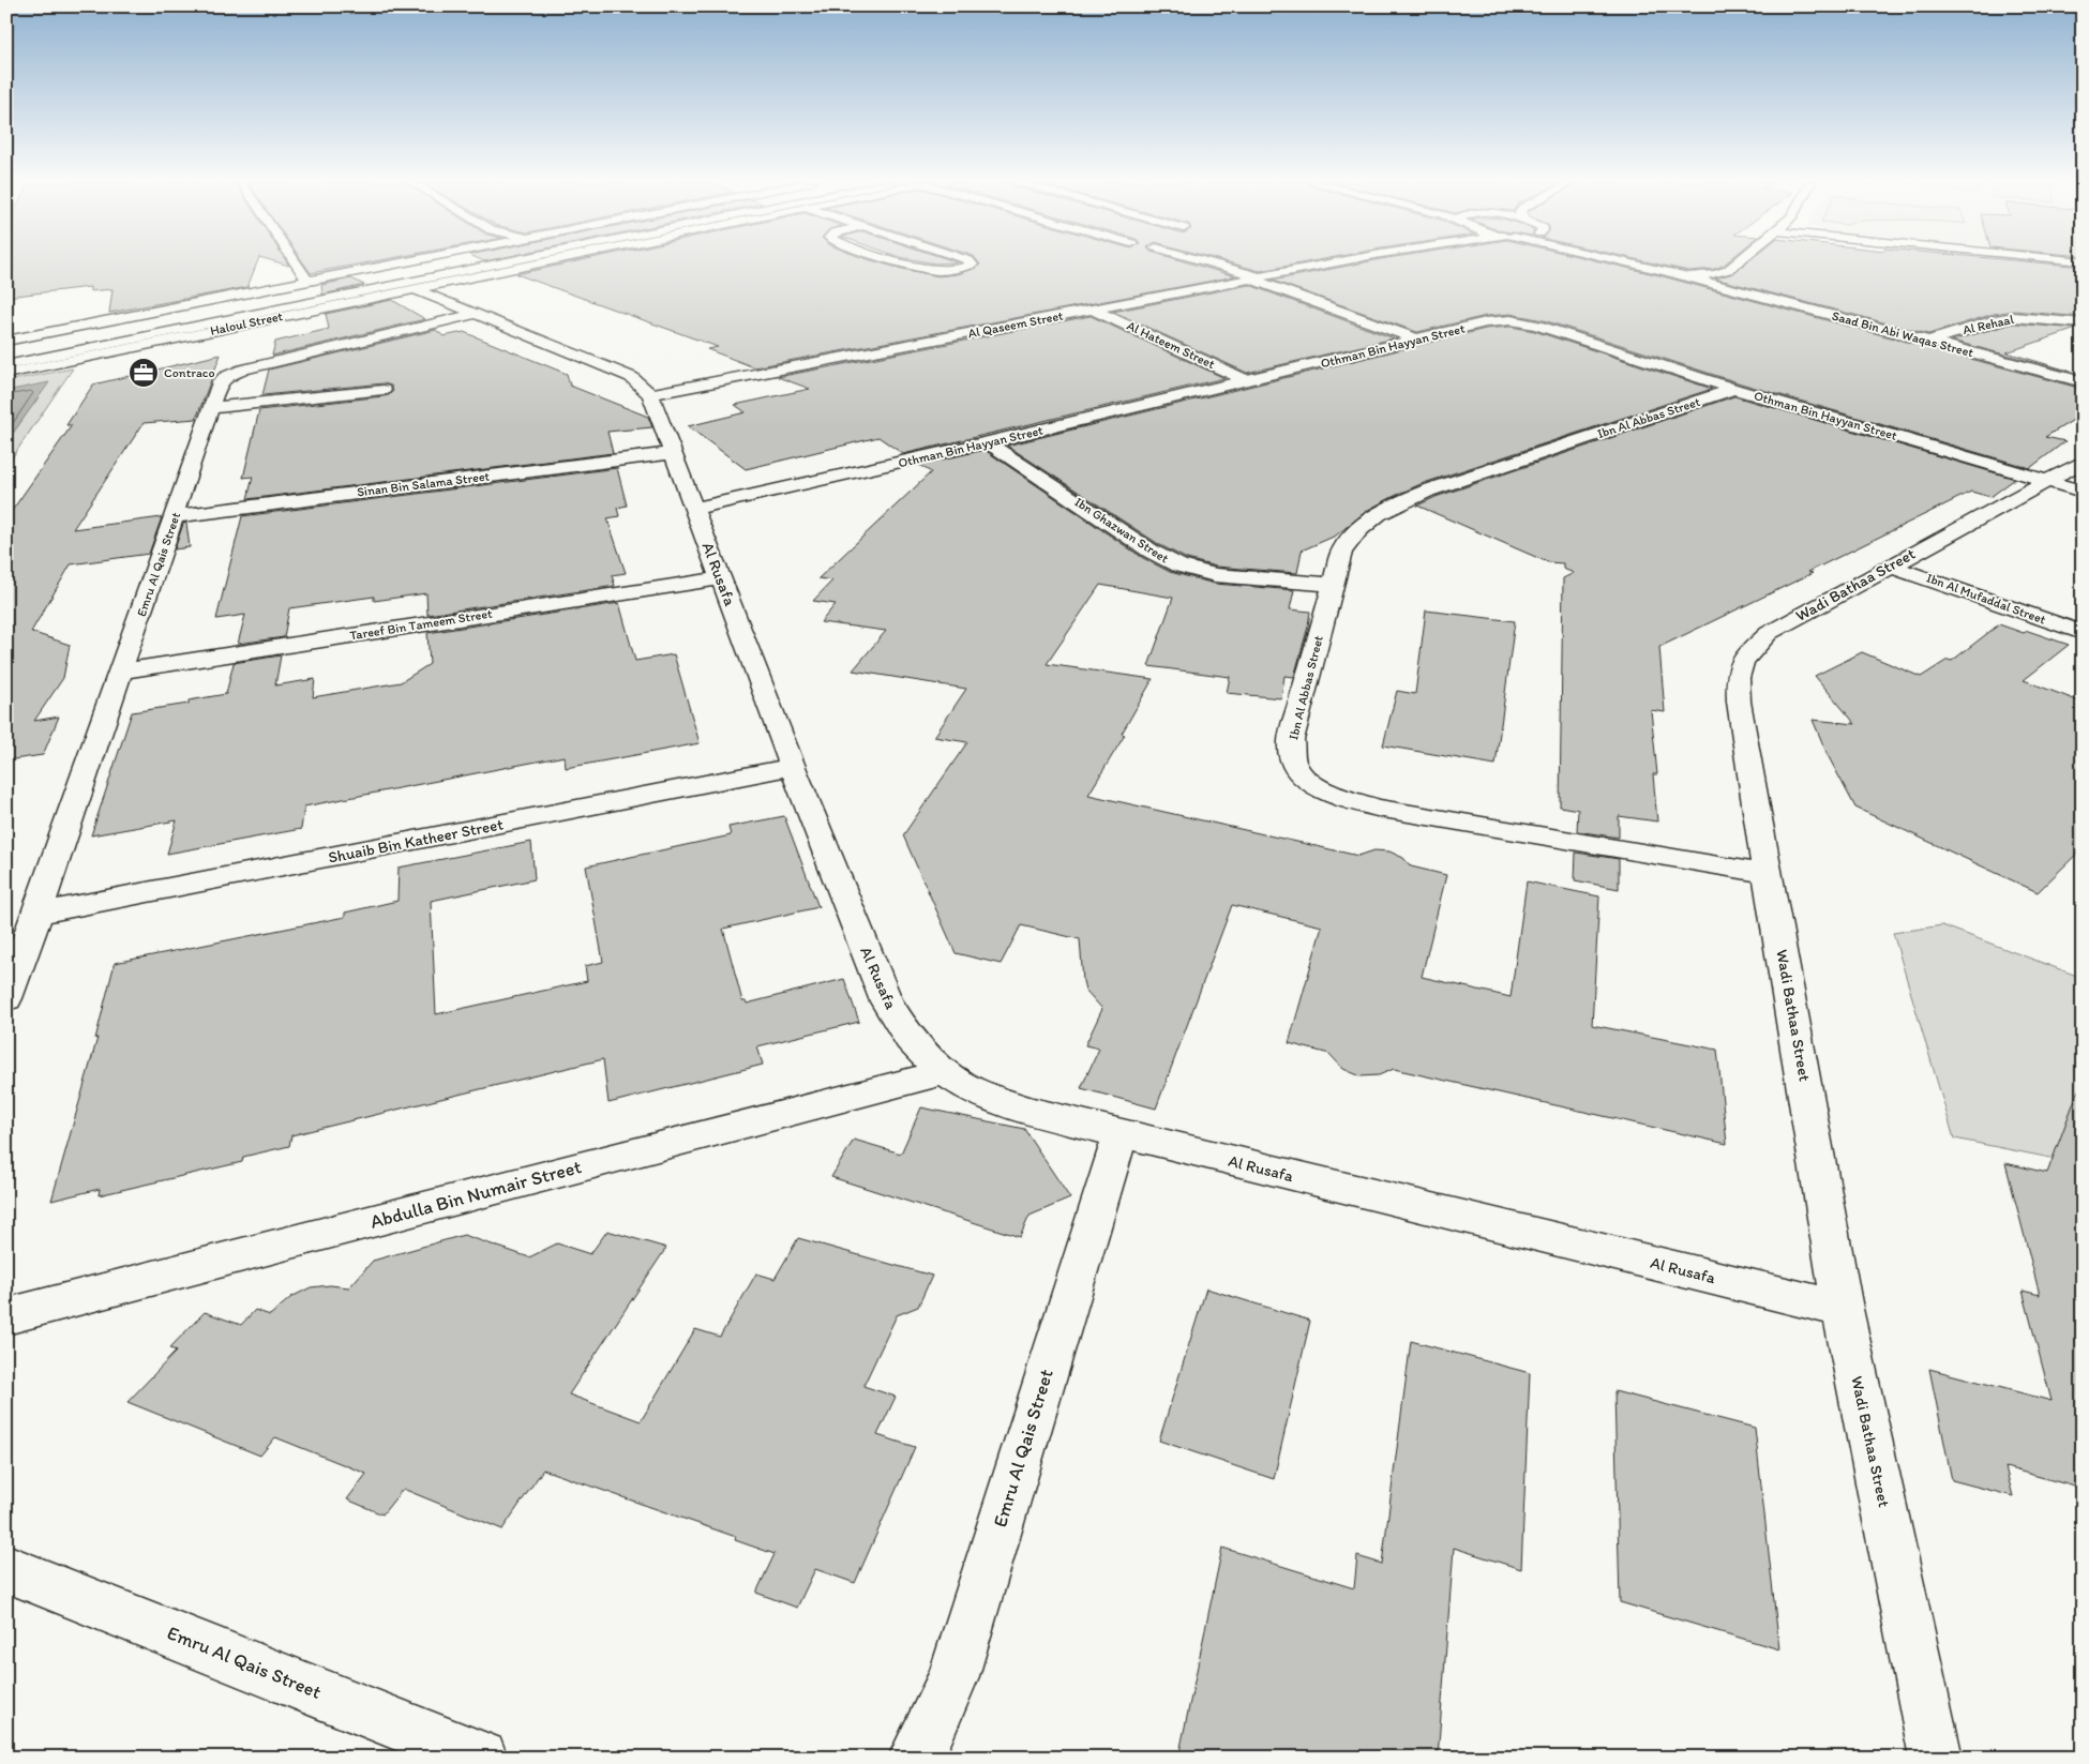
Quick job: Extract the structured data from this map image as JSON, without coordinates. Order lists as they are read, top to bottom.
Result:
{
  "streets": {
    "street": [
      "Haloul Street",
      "Al Qaseem Street",
      "Al Rehaal",
      "Saad Bin Abi Waqas Street",
      "Al Hateem Street",
      "Othman Bin Hayyan Street",
      "Ibn Al Abbas Street",
      "Sinan Bin Salama Street",
      "Ibn Ghazwan Street",
      "Emru Al Qais Street",
      "Al Rusafa",
      "Wadi Bathaa Street",
      "Ibn Al Mufaddal Street",
      "Tareef Bin Tameem Street",
      "Shuaib Bin Katheer Street",
      "Abdulla Bin Numair Street"
    ]
  },
  "crossings": [
    ["Al Qaseem Street", "Al Hateem Street"],
    ["Al Qaseem Street", "Al Rusafa"],
    ["Al Rehaal", "Saad Bin Abi Waqas Street"],
    ["Al Hateem Street", "Othman Bin Hayyan Street"],
    ["Othman Bin Hayyan Street", "Ibn Al Abbas Street"],
    ["Othman Bin Hayyan Street", "Ibn Ghazwan Street"],
    ["Othman Bin Hayyan Street", "Al Rusafa"],
    ["Othman Bin Hayyan Street", "Wadi Bathaa Street"],
    ["Ibn Al Abbas Street", "Ibn Ghazwan Street"],
    ["Ibn Al Abbas Street", "Wadi Bathaa Street"],
    ["Sinan Bin Salama Street", "Emru Al Qais Street"],
    ["Sinan Bin Salama Street", "Al Rusafa"],
    ["Emru Al Qais Street", "Al Rusafa"],
    ["Emru Al Qais Street", "Tareef Bin Tameem Street"],
    ["Emru Al Qais Street", "Shuaib Bin Katheer Street"],
    ["Al Rusafa", "Wadi Bathaa Street"],
    ["Al Rusafa", "Tareef Bin Tameem Street"],
    ["Al Rusafa", "Shuaib Bin Katheer Street"],
    ["Al Rusafa", "Abdulla Bin Numair Street"],
    ["Wadi Bathaa Street", "Ibn Al Mufaddal Street"]
  ],
  "places": {
    "office": ["Contraco"]
  }
}
